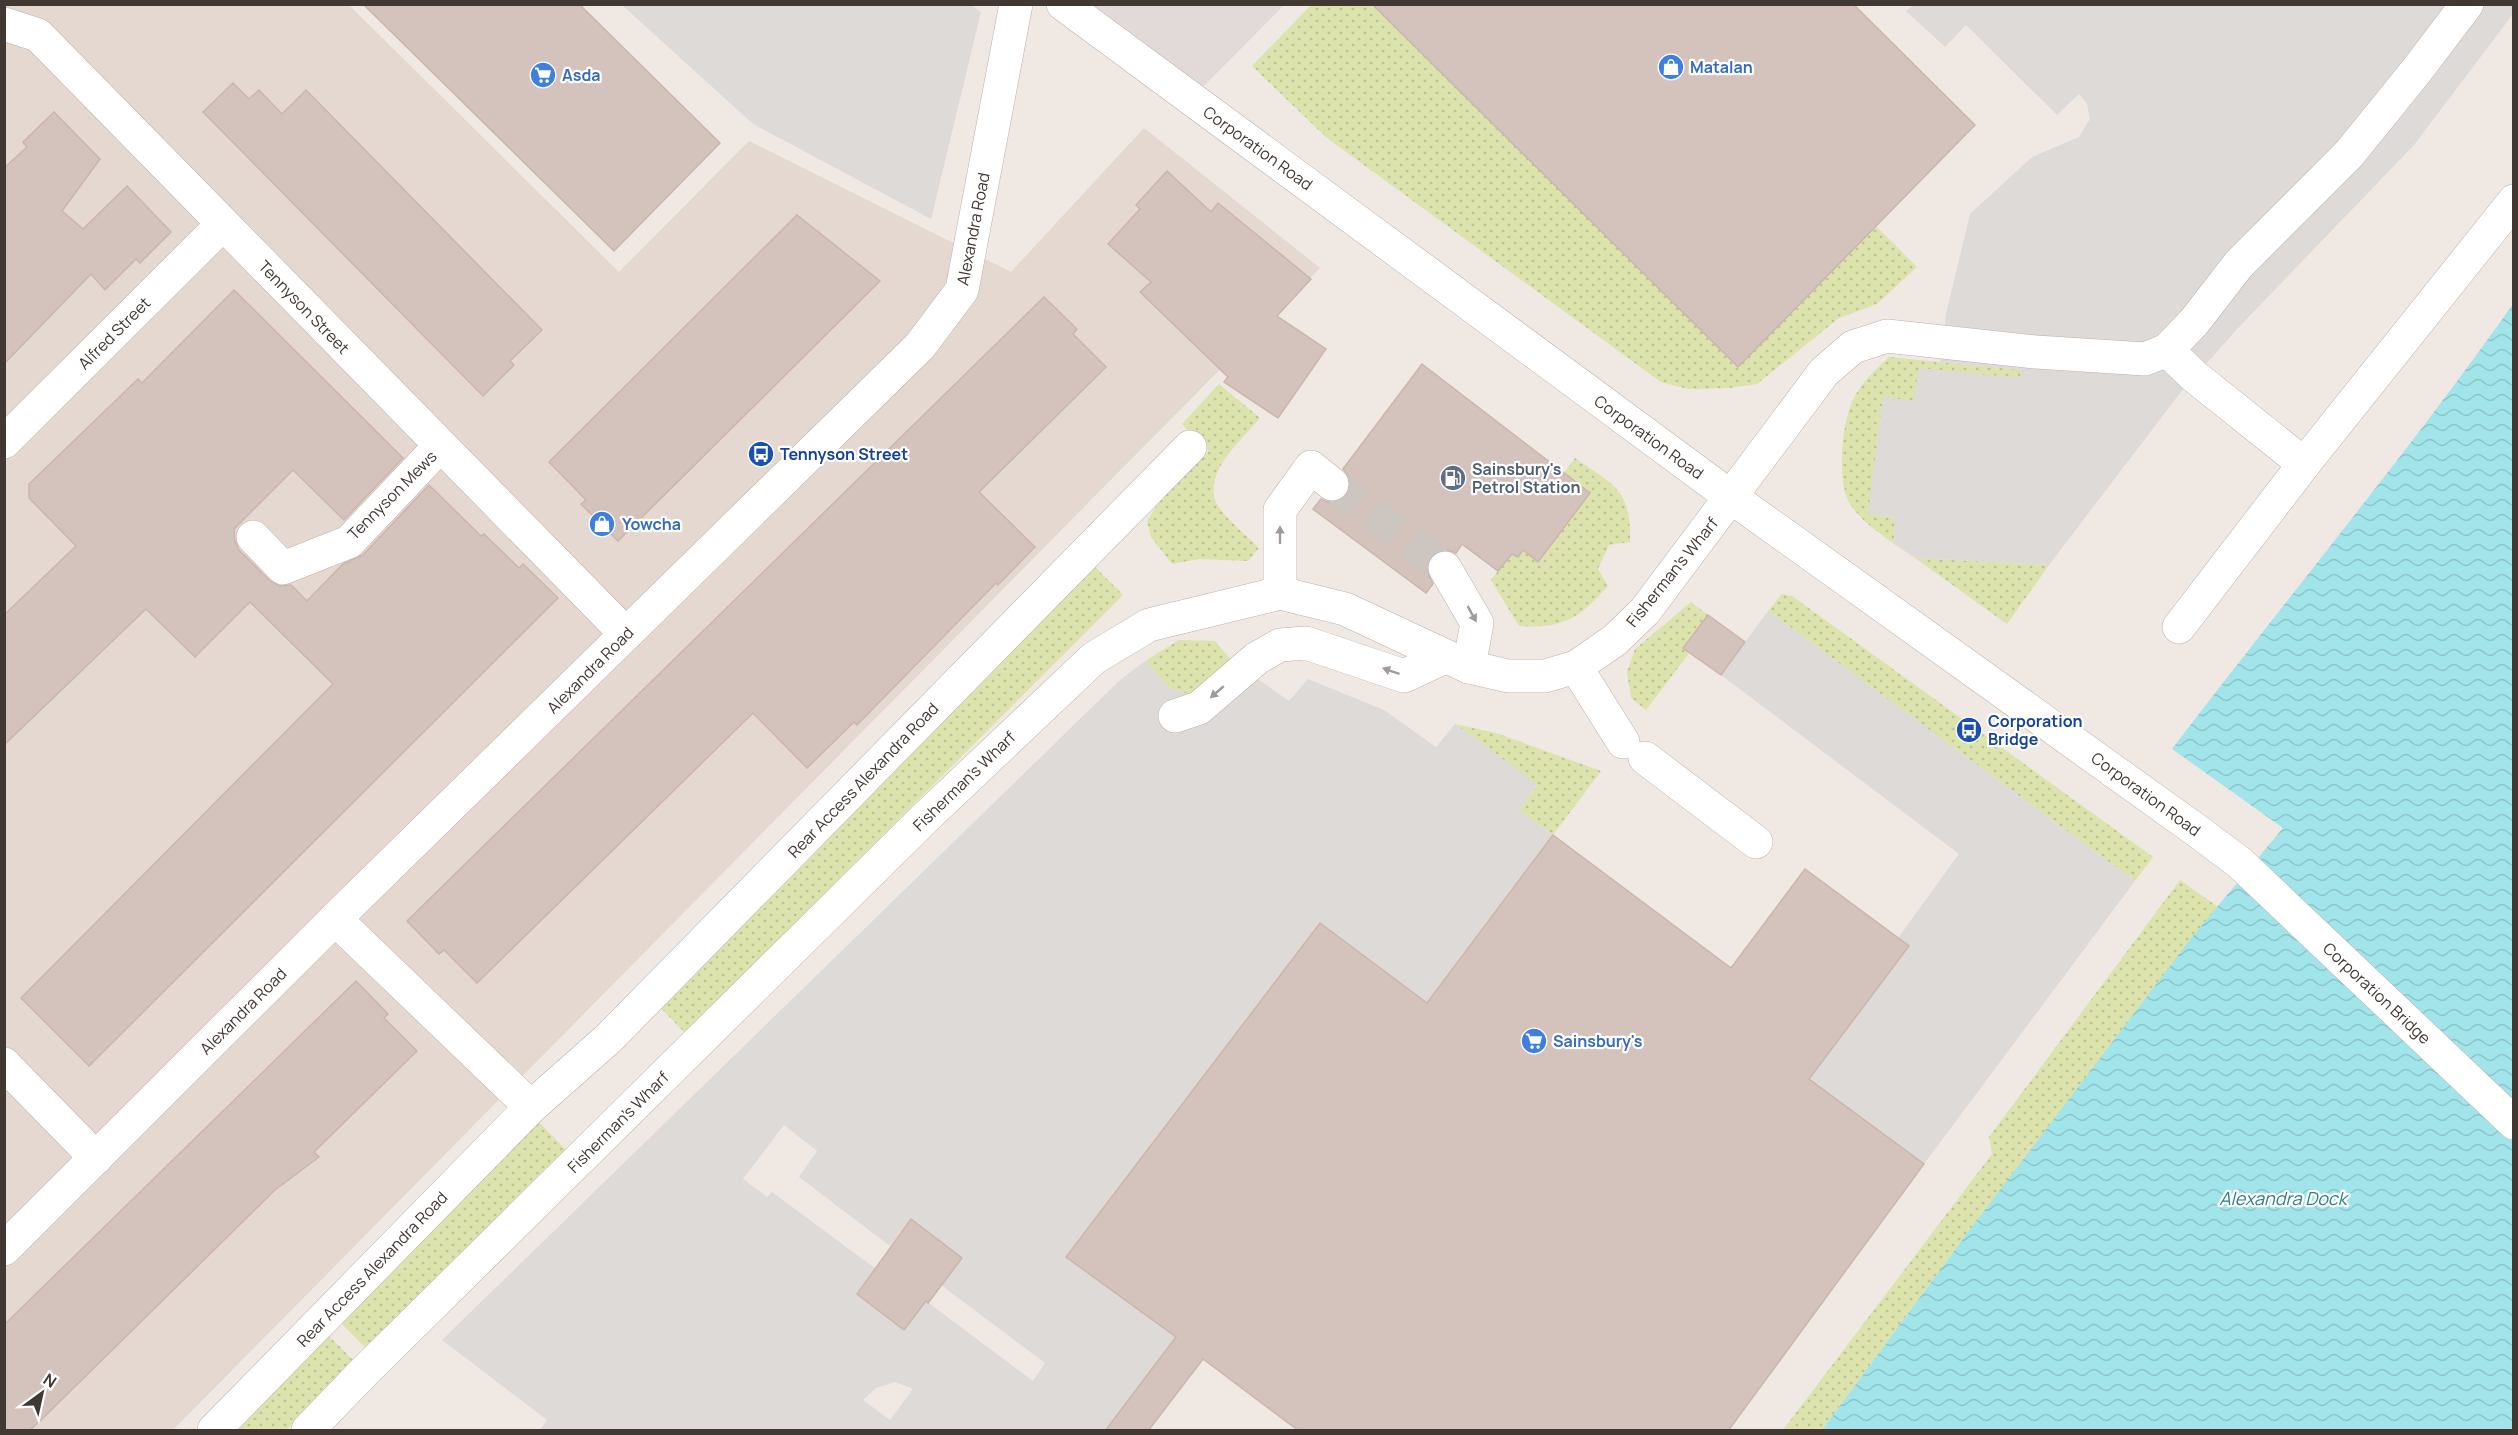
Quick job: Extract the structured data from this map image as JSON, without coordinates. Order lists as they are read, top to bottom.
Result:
{
  "streets": {
    "street": [
      "Corporation Road",
      "Alexandra Road",
      "Tennyson Street",
      "Alfred Street",
      "Tennyson Mews",
      "Fisherman's Wharf",
      "Rear Access Alexandra Road",
      "Corporation Bridge"
    ]
  },
  "crossings": [
    ["Corporation Road", "Fisherman's Wharf"],
    ["Corporation Road", "Corporation Bridge"],
    ["Alexandra Road", "Tennyson Street"],
    ["Tennyson Street", "Alfred Street"],
    ["Tennyson Street", "Tennyson Mews"]
  ],
  "water": ["Alexandra Dock"],
  "places": {
    "shop": ["Matalan", "Yowcha"],
    "supermarket": ["Asda", "Sainsbury's"],
    "bus stop": ["Tennyson Street", "Corporation Bridge"],
    "fuel station": ["Sainsbury's Petrol Station"]
  },
  "north": "top right"
}
